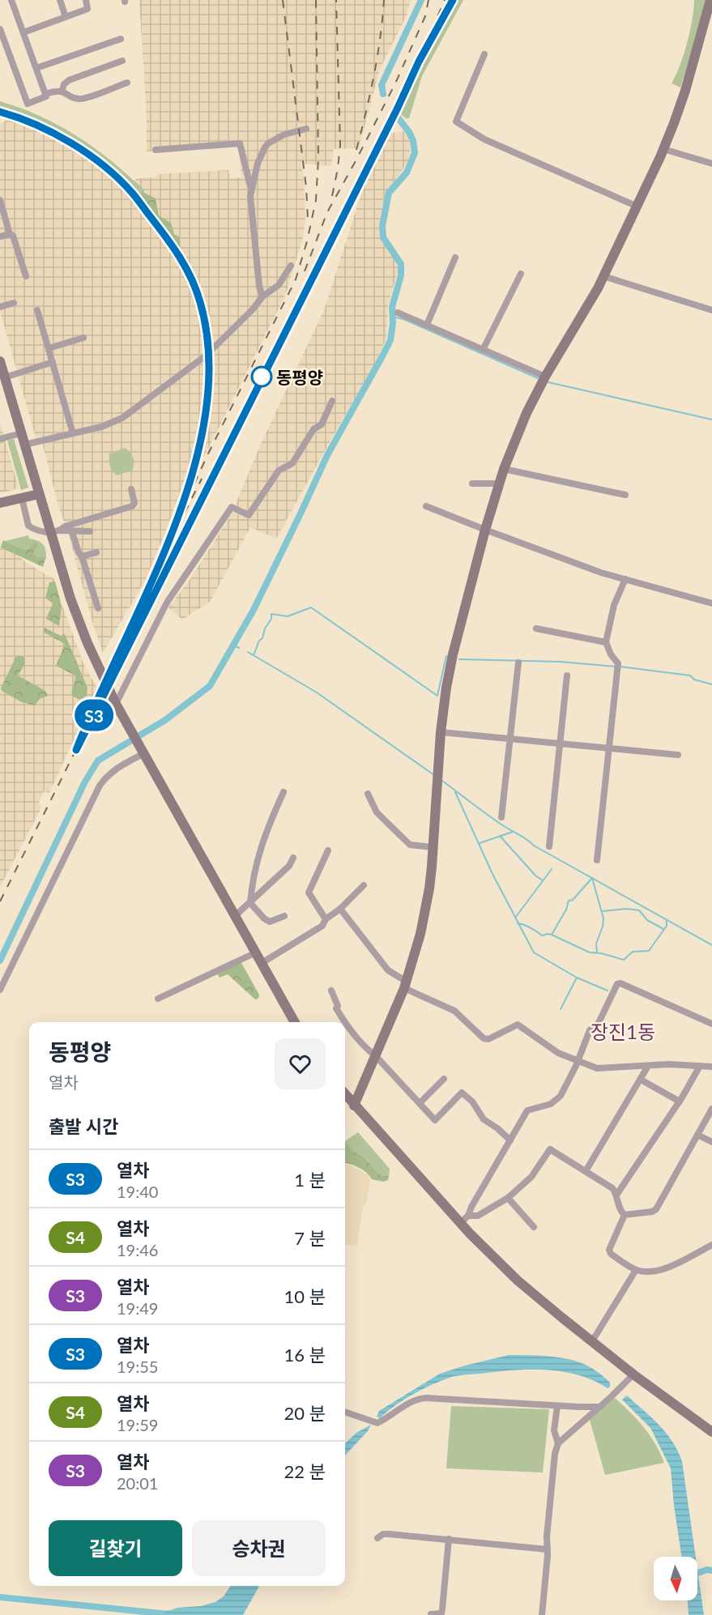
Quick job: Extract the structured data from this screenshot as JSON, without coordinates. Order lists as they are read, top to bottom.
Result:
{
  "districts": ["장진1동"],
  "places": ["동평양"],
  "north": "bottom",
  "page": {
    "on_map": "S3",
    "heading": [
      ["동평양", "열차"],
      "출발 시간"
    ],
    "list": [
      {
        "mark": "S3",
        "name": "열차",
        "note": "19:40",
        "value": "1 분"
      },
      {
        "mark": "S4",
        "name": "열차",
        "note": "19:46",
        "value": "7 분"
      },
      {
        "mark": "S3",
        "name": "열차",
        "note": "19:49",
        "value": "10 분"
      },
      {
        "mark": "S3",
        "name": "열차",
        "note": "19:55",
        "value": "16 분"
      },
      {
        "mark": "S4",
        "name": "열차",
        "note": "19:59",
        "value": "20 분"
      },
      {
        "mark": "S3",
        "name": "열차",
        "note": "20:01",
        "value": "22 분"
      }
    ],
    "buttons": ["길찾기", "승차권"]
  }
}
